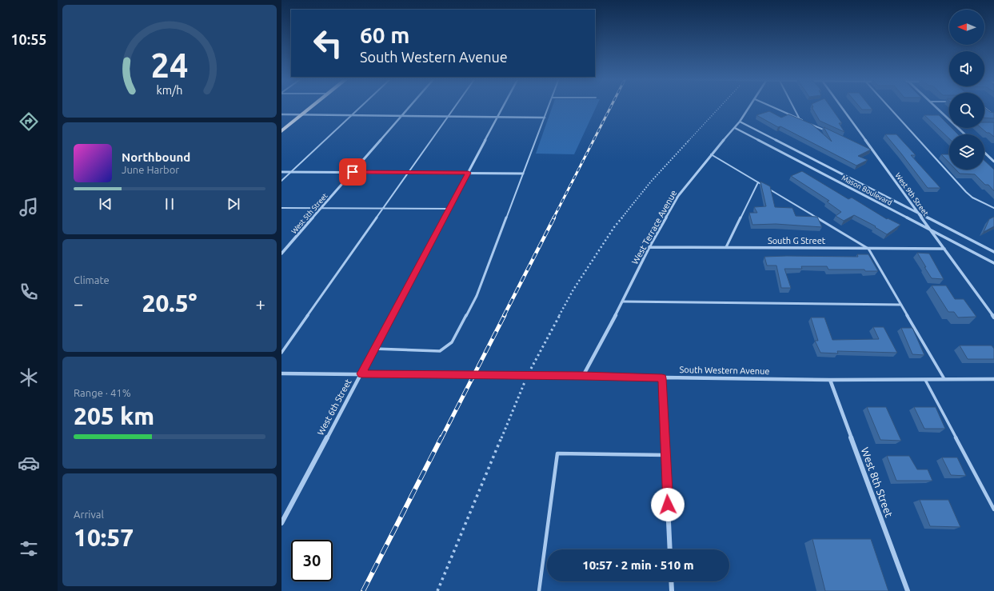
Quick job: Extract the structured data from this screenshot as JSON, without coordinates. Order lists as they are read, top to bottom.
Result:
{
  "streets": {
    "street": [
      "Mason Boulevard",
      "West 9th Street",
      "West 5th Street",
      "West Terrace Avenue",
      "South G Street",
      "South Western Avenue",
      "West 6th Street",
      "West 8th Street"
    ]
  },
  "crossings": [
    ["Mason Boulevard", "West 9th Street"],
    ["Mason Boulevard", "West Terrace Avenue"],
    ["West 9th Street", "South G Street"],
    ["West Terrace Avenue", "South G Street"],
    ["West Terrace Avenue", "South Western Avenue"],
    ["South Western Avenue", "West 6th Street"],
    ["South Western Avenue", "West 8th Street"]
  ],
  "north": "left",
  "page": {
    "tabs": "10:55",
    "turn": ["60 m", "South Western Avenue"],
    "song": ["Northbound", "June Harbor"],
    "tile": [
      "Climate",
      ["Range · 41%", "205 km"],
      ["Arrival", "10:57"]
    ],
    "heat": ["−", "20.5°", "+"],
    "limit": "30",
    "trip": "10:57 · 2 min · 510 m",
    "gauge": ["24", "km/h"]
  }
}
